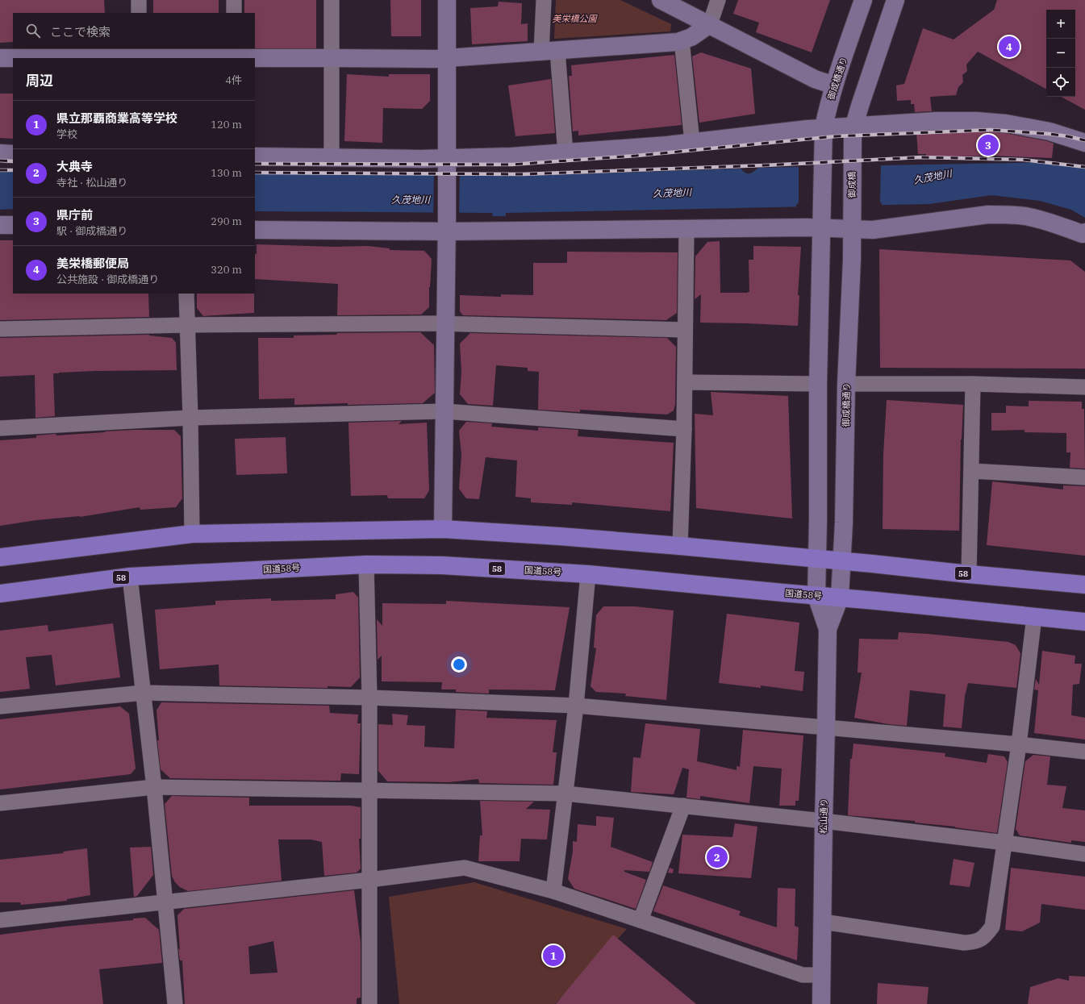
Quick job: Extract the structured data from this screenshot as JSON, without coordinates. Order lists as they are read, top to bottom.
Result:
{
  "streets": {
    "highway": ["国道58号", "58"],
    "street": ["御成橋通り", "御成橋", "松山通り"]
  },
  "crossings": [
    ["御成橋通り", "御成橋"],
    ["御成橋通り", "国道58号"],
    ["御成橋通り", "58"],
    ["御成橋通り", "松山通り"]
  ],
  "water": ["久茂地川"],
  "parks": ["美栄橋公園"],
  "page": {
    "map_buttons": ["+", "−"],
    "search": "ここで検索",
    "pins": [
      "4",
      "3",
      "2",
      "1"
    ],
    "heading": ["周辺", "4件"],
    "list": [
      {
        "mark": "1",
        "name": "県立那覇商業高等学校",
        "note": "学校",
        "value": "120 m"
      },
      {
        "mark": "2",
        "name": "大典寺",
        "note": "寺社 · 松山通り",
        "value": "130 m"
      },
      {
        "mark": "3",
        "name": "県庁前",
        "note": "駅 · 御成橋通り",
        "value": "290 m"
      },
      {
        "mark": "4",
        "name": "美栄橋郵便局",
        "note": "公共施設 · 御成橋通り",
        "value": "320 m"
      }
    ]
  }
}
